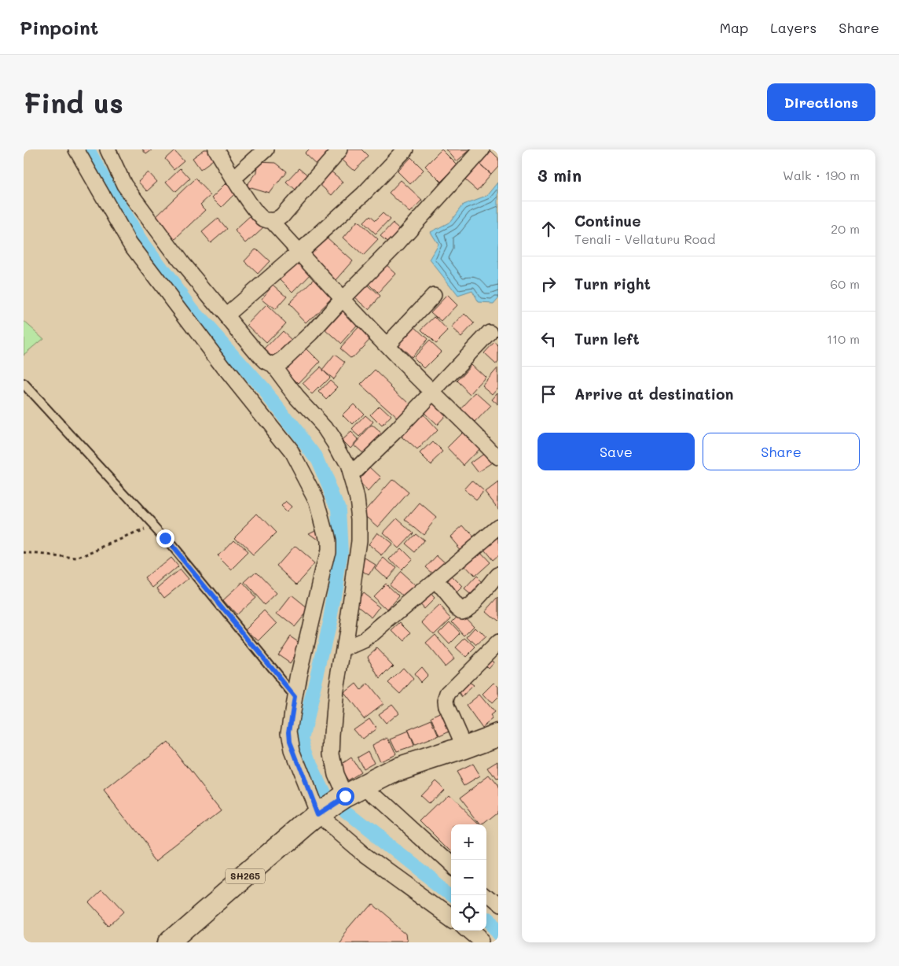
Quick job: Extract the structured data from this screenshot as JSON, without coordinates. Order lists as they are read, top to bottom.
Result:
{
  "streets": {
    "main road": ["SH265"]
  },
  "page": {
    "header": "Pinpoint",
    "nav": ["Map", "Layers", "Share"],
    "buttons": [
      "Directions",
      ["Save", "Share"]
    ],
    "title": "Find us",
    "heading": ["3 min", "Walk · 190 m"],
    "list": [
      ["Continue", "Tenali - Vellaturu Road", "20 m"],
      ["Turn right", "60 m"],
      ["Turn left", "110 m"],
      "Arrive at destination"
    ],
    "map_buttons": ["+", "−"]
  }
}
